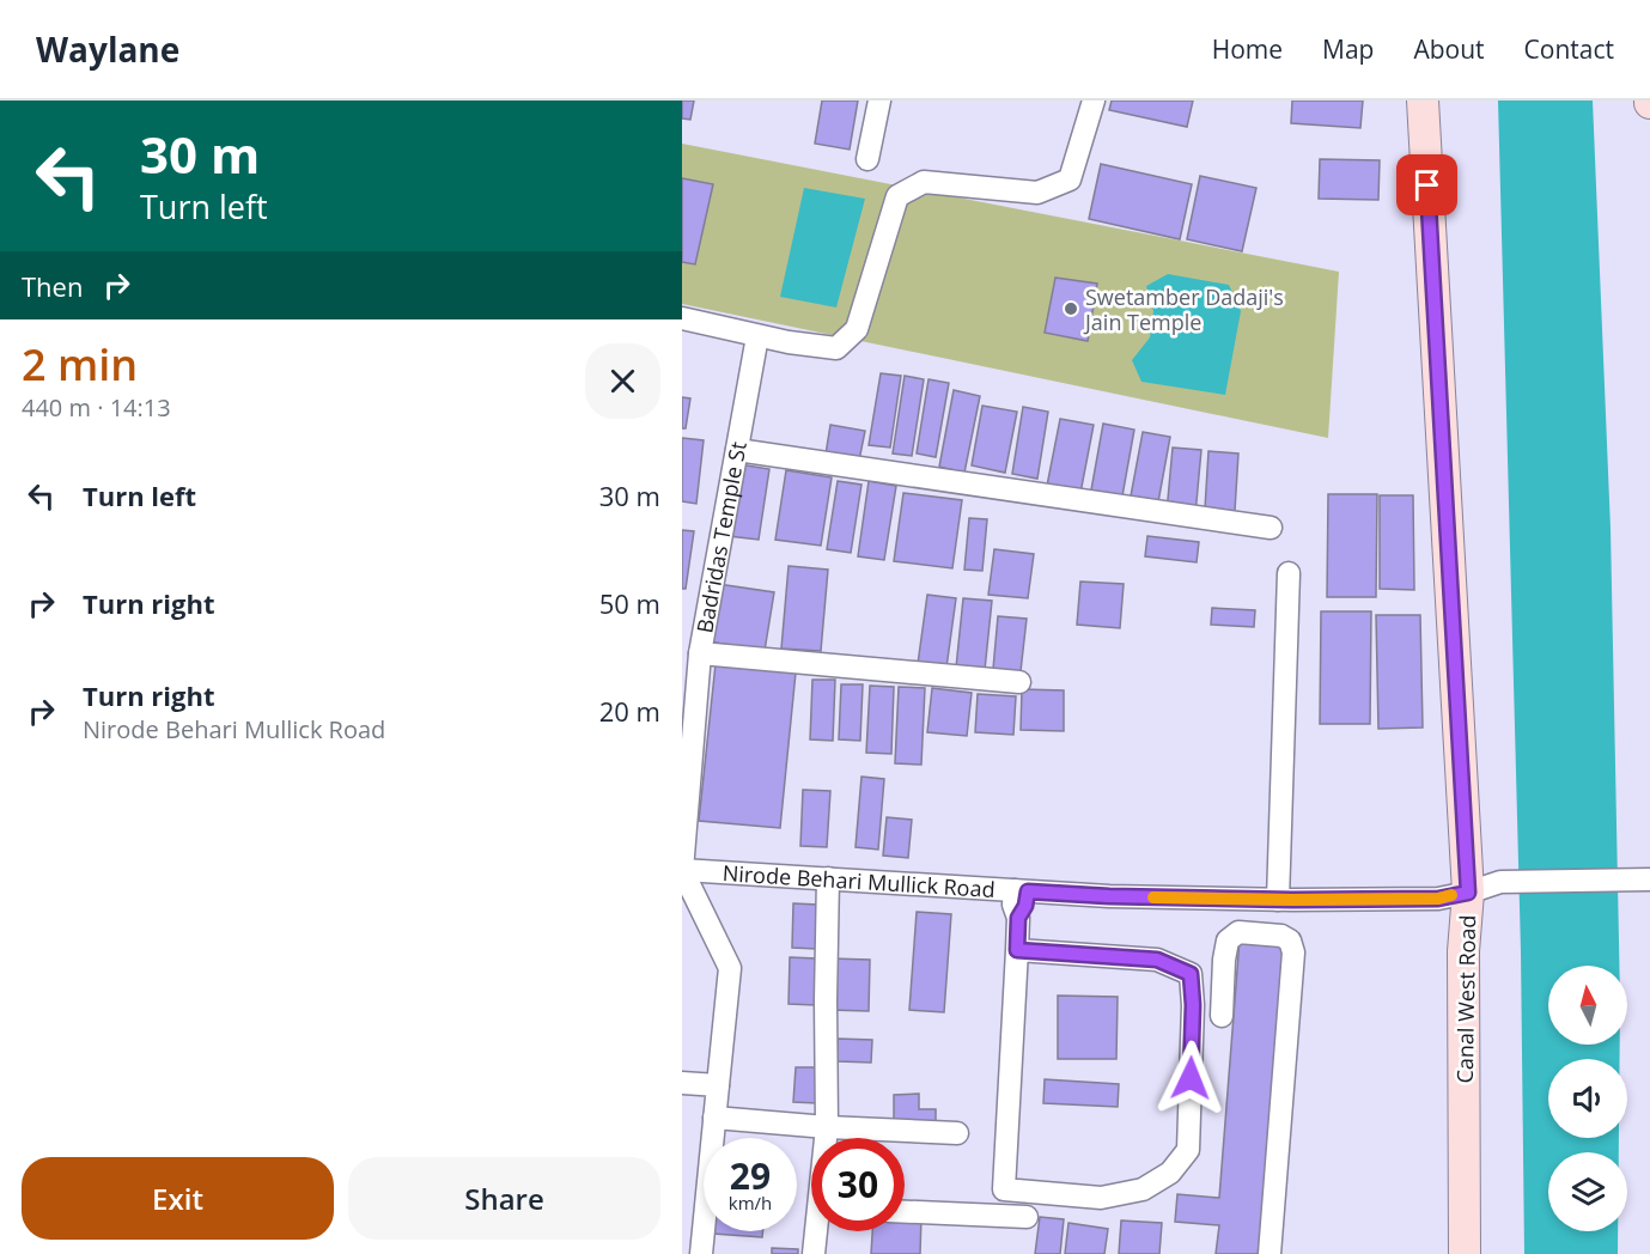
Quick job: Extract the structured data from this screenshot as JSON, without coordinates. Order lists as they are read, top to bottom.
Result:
{
  "streets": {
    "main road": ["Canal West Road"],
    "street": ["Badridas Temple St", "Nirode Behari Mullick Road"]
  },
  "crossings": [
    ["Badridas Temple St", "Nirode Behari Mullick Road"],
    ["Nirode Behari Mullick Road", "Canal West Road"]
  ],
  "places": ["Swetamber Dadaji's Jain Temple"],
  "north": "top",
  "page": {
    "header": "Waylane",
    "nav": [
      "Home",
      "Map",
      "About",
      "Contact"
    ],
    "turn": ["30 m", "Turn left"],
    "then": "Then",
    "heading": ["2 min", "440 m · 14:13"],
    "list": [
      {
        "name": "Turn left",
        "value": "30 m"
      },
      {
        "name": "Turn right",
        "value": "50 m"
      },
      {
        "name": "Turn right",
        "note": "Nirode Behari Mullick Road",
        "value": "20 m"
      }
    ],
    "speed": "29 km/h",
    "limit": "30",
    "buttons": ["Exit", "Share"]
  }
}
